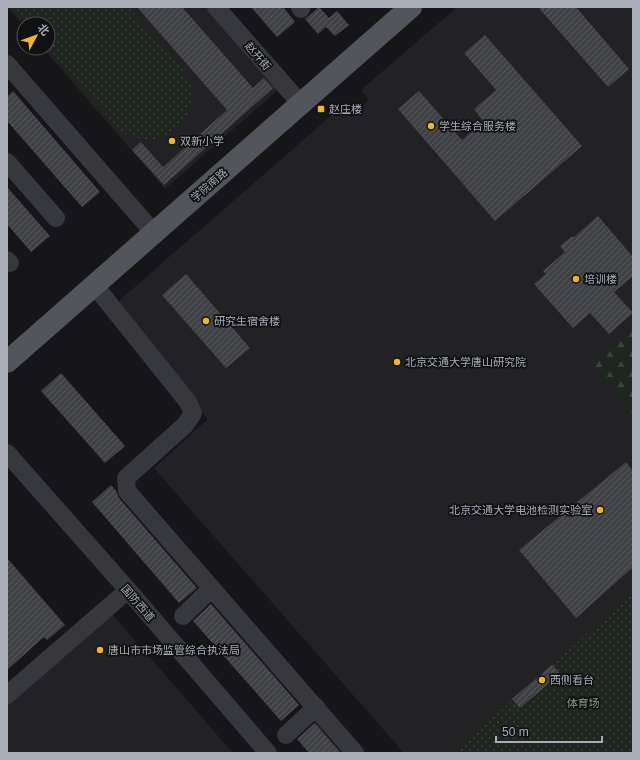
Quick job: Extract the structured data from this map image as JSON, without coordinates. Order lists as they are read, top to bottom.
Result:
{
  "streets": {
    "main road": ["学院南路"],
    "street": ["赵开街", "国防西道"]
  },
  "crossings": [
    ["赵开街", "学院南路"]
  ],
  "parks": ["体育场"],
  "places": {
    "transit": ["赵庄楼"],
    "other": [
      "学生综合服务楼",
      "双新小学",
      "培训楼",
      "研究生宿舍楼",
      "北京交通大学唐山研究院",
      "北京交通大学电池检测实验室",
      "唐山市市场监管综合执法局",
      "西侧看台"
    ]
  },
  "scale_bar": "50 m",
  "north": "top right"
}
